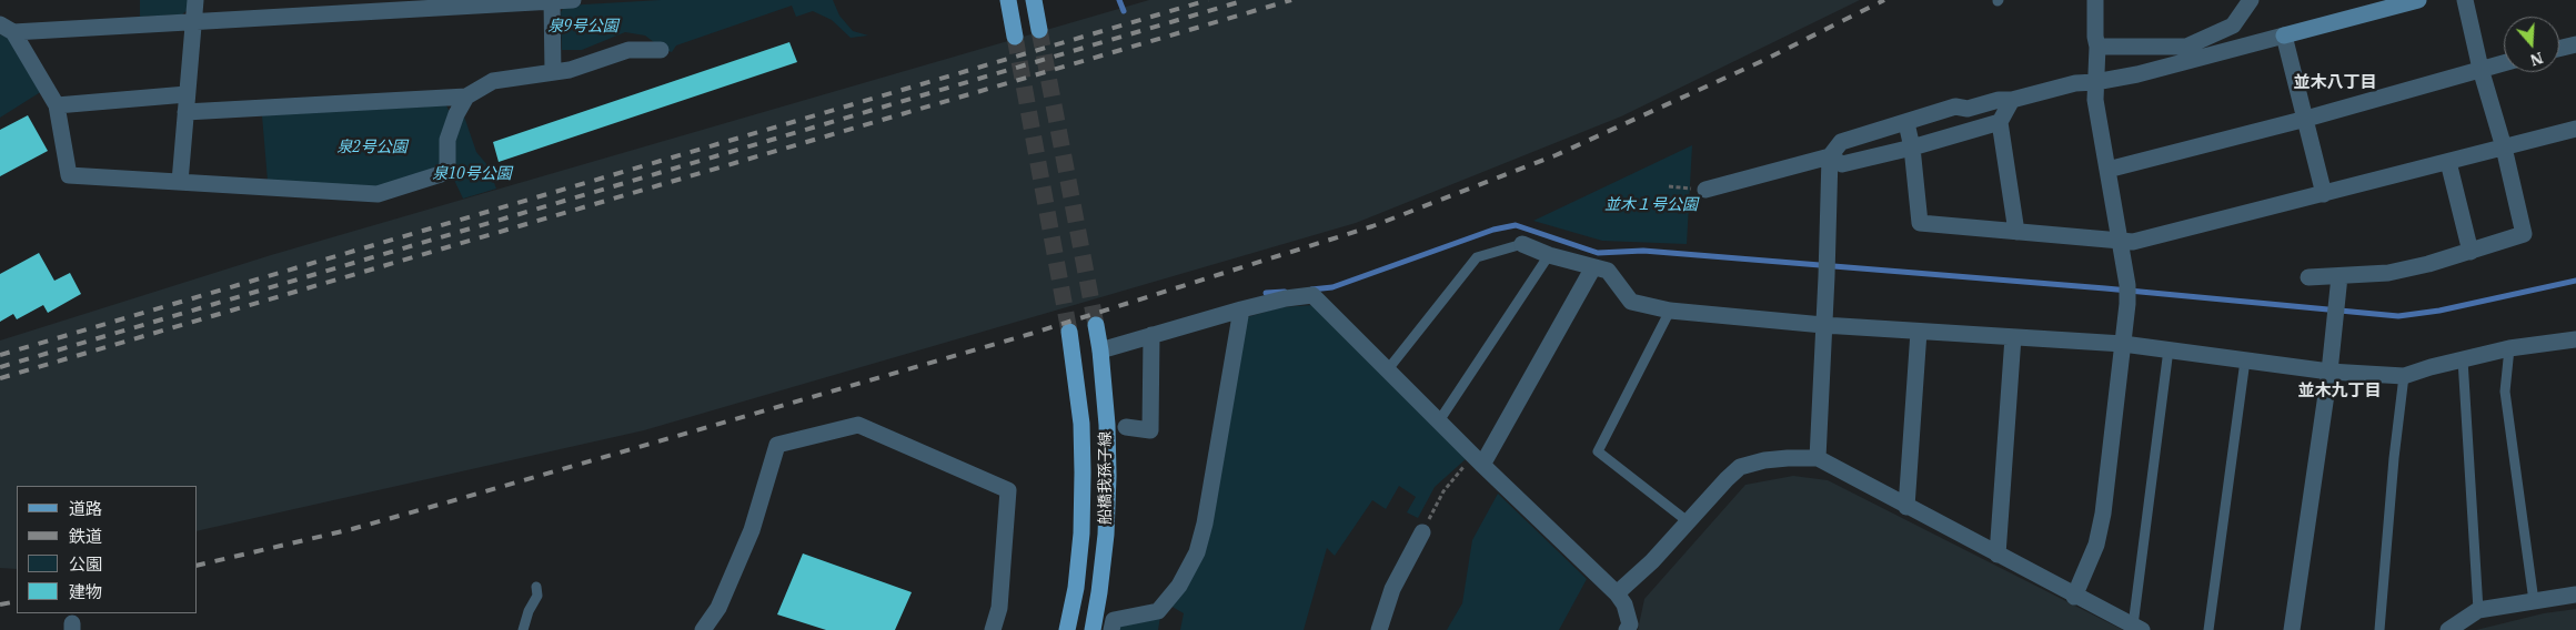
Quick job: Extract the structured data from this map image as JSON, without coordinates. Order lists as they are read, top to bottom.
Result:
{
  "streets": {
    "main road": ["船橋我孫子線"]
  },
  "districts": ["並木八丁目", "並木九丁目"],
  "parks": [
    "泉9号公園",
    "泉2号公園",
    "泉10号公園",
    "並木１号公園"
  ],
  "legend": [
    "道路",
    "鉄道",
    "公園",
    "建物"
  ],
  "north": "bottom"
}
